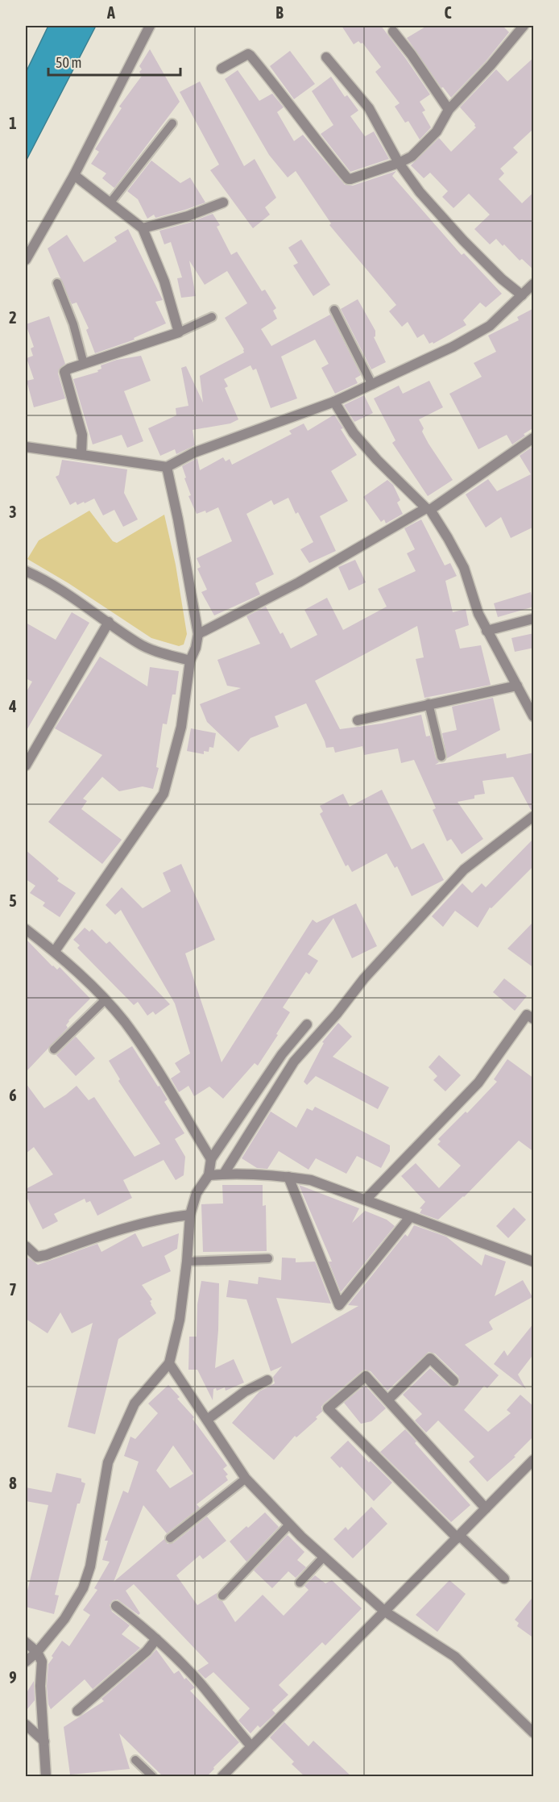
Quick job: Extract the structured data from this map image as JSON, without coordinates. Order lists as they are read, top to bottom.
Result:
{
  "scale_bar": "50 m",
  "grid": {
    "columns": ["A", "B", "C"],
    "rows": [
      "1",
      "2",
      "3",
      "4",
      "5",
      "6",
      "7",
      "8",
      "9"
    ]
  }
}
